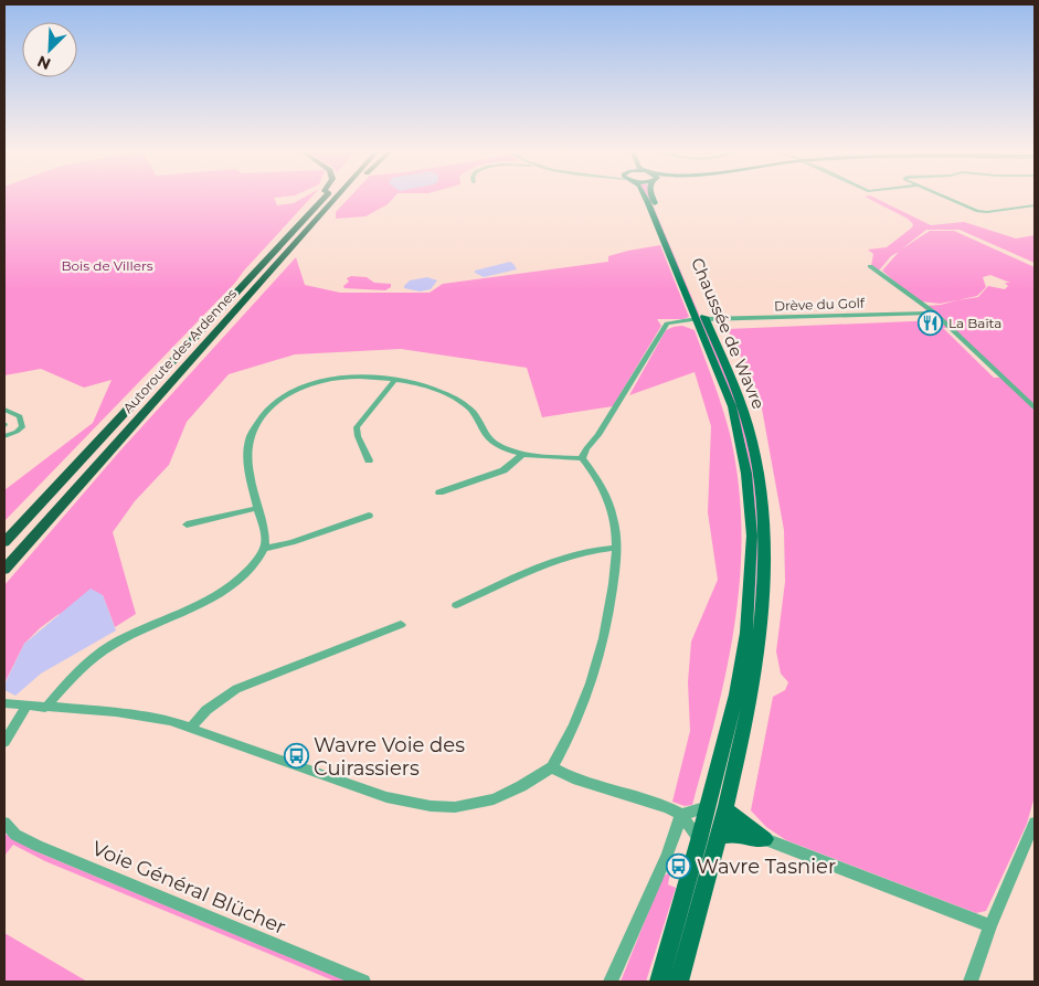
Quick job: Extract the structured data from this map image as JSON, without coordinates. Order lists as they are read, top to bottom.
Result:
{
  "streets": {
    "highway": ["Autoroute des Ardennes"],
    "main road": ["Chaussée de Wavre"],
    "street": ["Drève du Golf", "Voie Général Blücher"]
  },
  "crossings": [
    ["Drève du Golf", "Chaussée de Wavre"]
  ],
  "parks": ["Bois de Villers"],
  "places": {
    "restaurant": ["La Baïta"],
    "bus stop": ["Wavre Voie des Cuirassiers", "Wavre Tasnier"]
  },
  "north": "bottom left"
}
